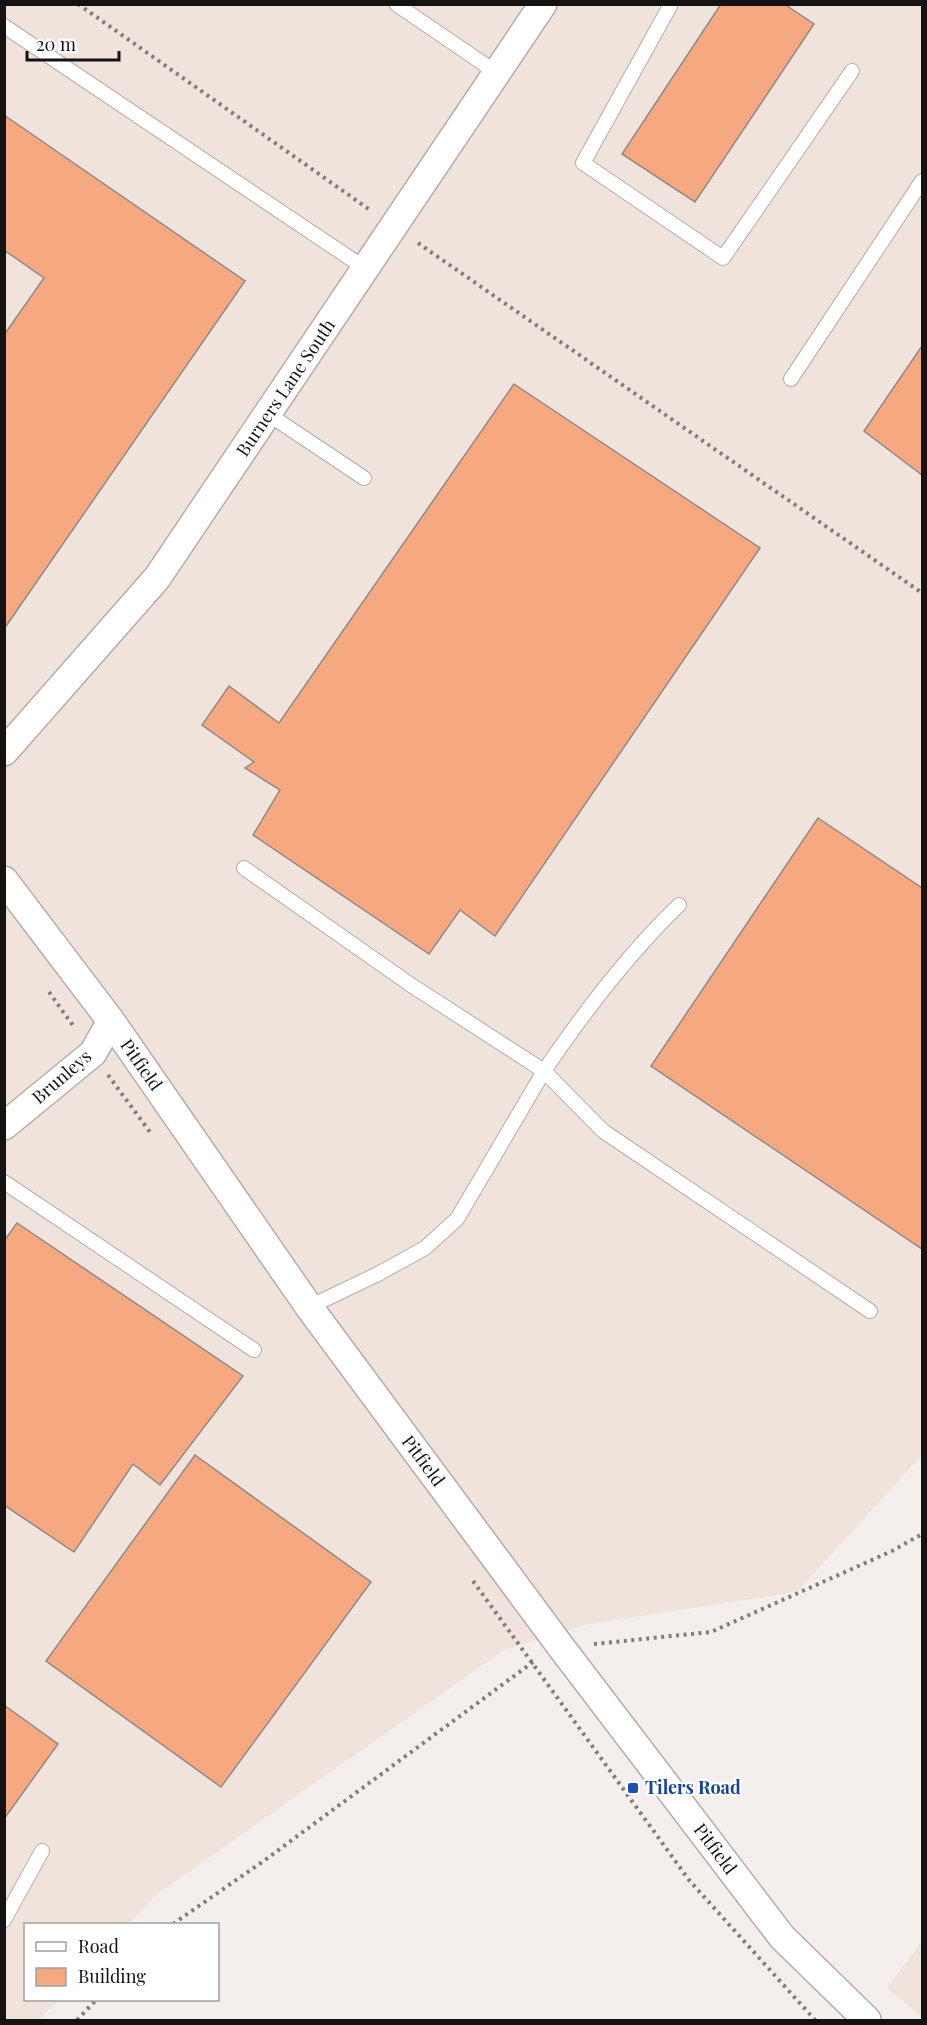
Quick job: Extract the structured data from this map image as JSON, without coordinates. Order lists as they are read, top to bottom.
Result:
{
  "streets": {
    "street": ["Burners Lane South", "Pitfield", "Brunleys"]
  },
  "crossings": [
    ["Pitfield", "Brunleys"]
  ],
  "places": {
    "transit": ["Tilers Road"]
  },
  "legend": ["Road", "Building"],
  "scale_bar": "20 m"
}
